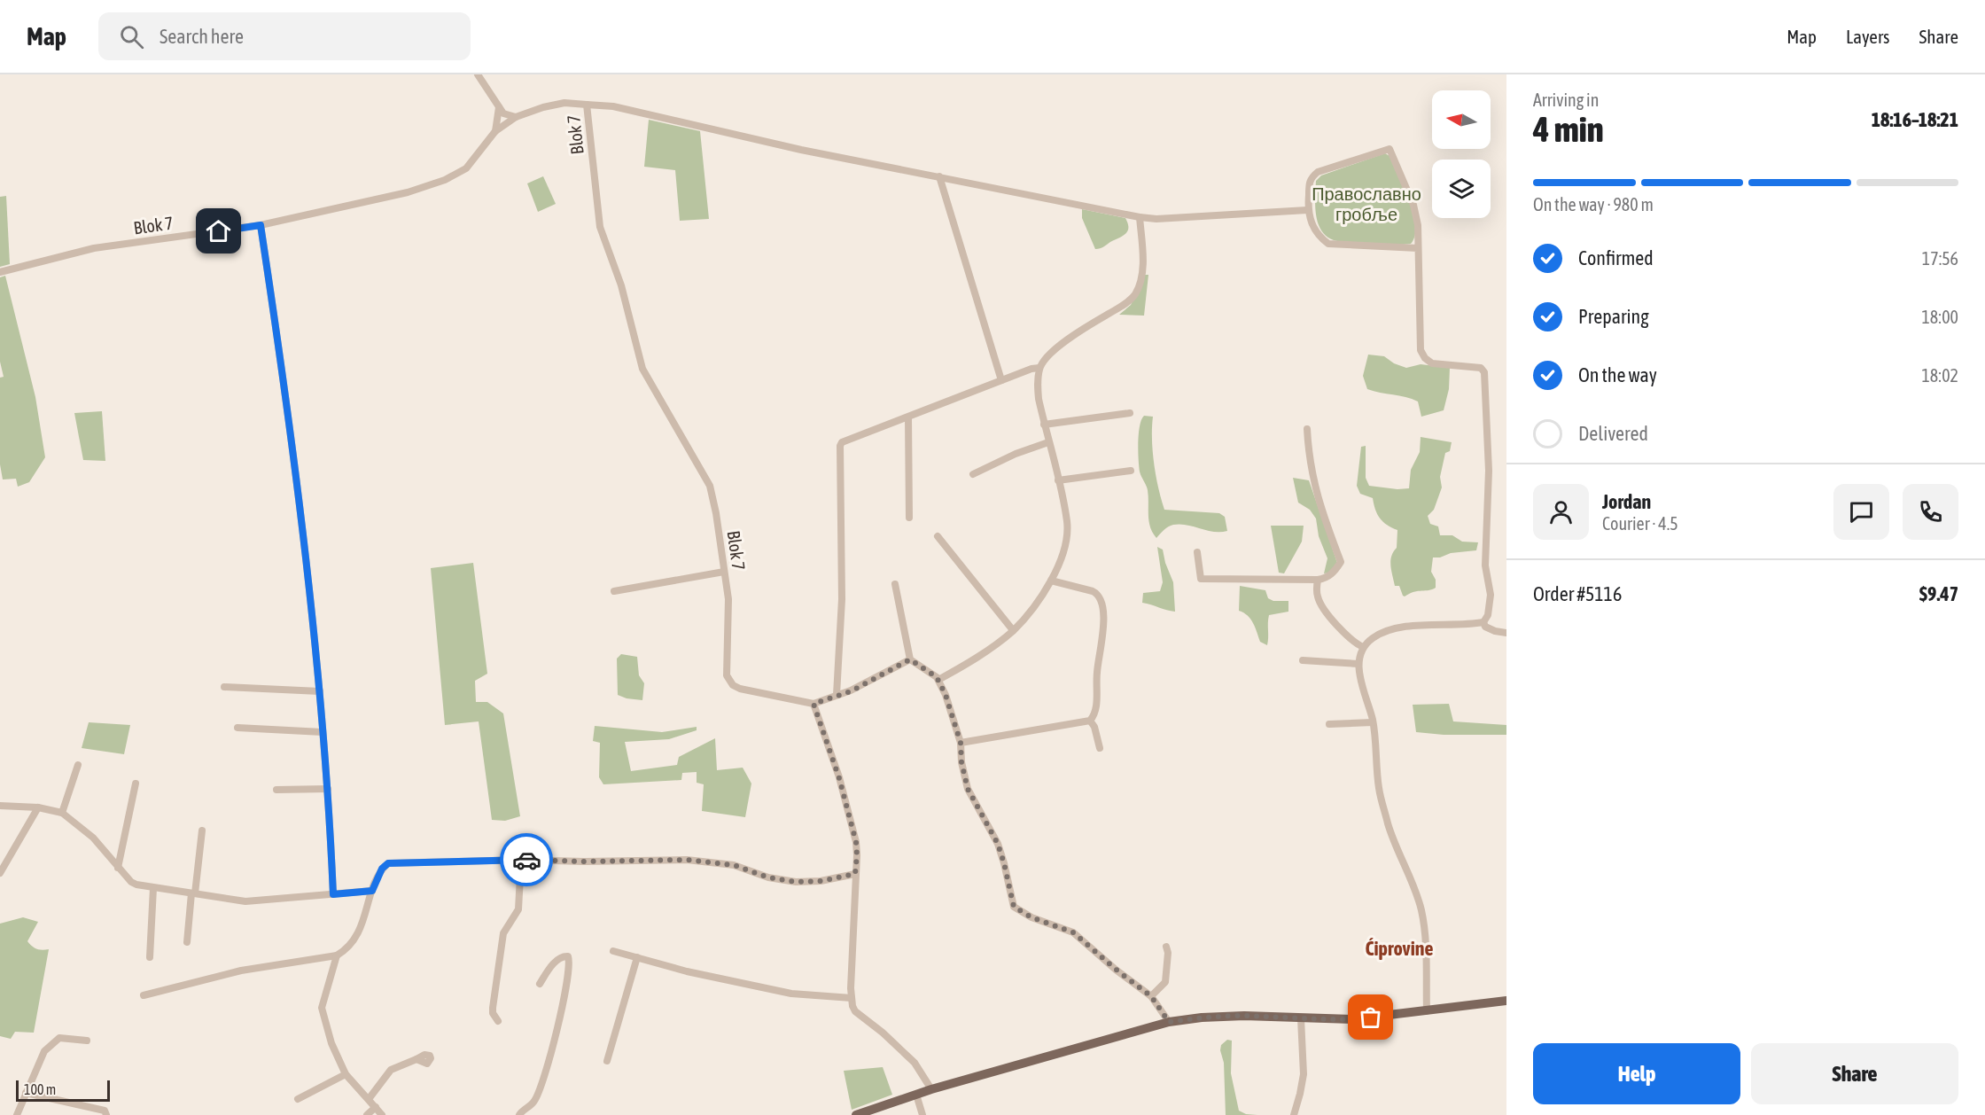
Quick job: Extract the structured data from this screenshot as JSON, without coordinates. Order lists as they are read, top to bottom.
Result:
{
  "streets": {
    "street": ["Blok 7"]
  },
  "districts": ["Ćiprovine"],
  "parks": ["Православно гробље"],
  "scale_bar": "100 m",
  "north": "left",
  "page": {
    "header": "Map",
    "search": "Search here",
    "nav": ["Map", "Layers", "Share"],
    "heading": ["4 min", "Arriving in", "18:16–18:21"],
    "panel": [
      "Jordan",
      "Courier · 4.5",
      "Order #5116",
      "$9.47"
    ],
    "bar": "On the way · 980 m",
    "list": [
      ["Confirmed", "17:56"],
      ["Preparing", "18:00"],
      ["On the way", "18:02"],
      "Delivered"
    ],
    "buttons": ["Help", "Share"],
    "scale": "100 m"
  }
}
